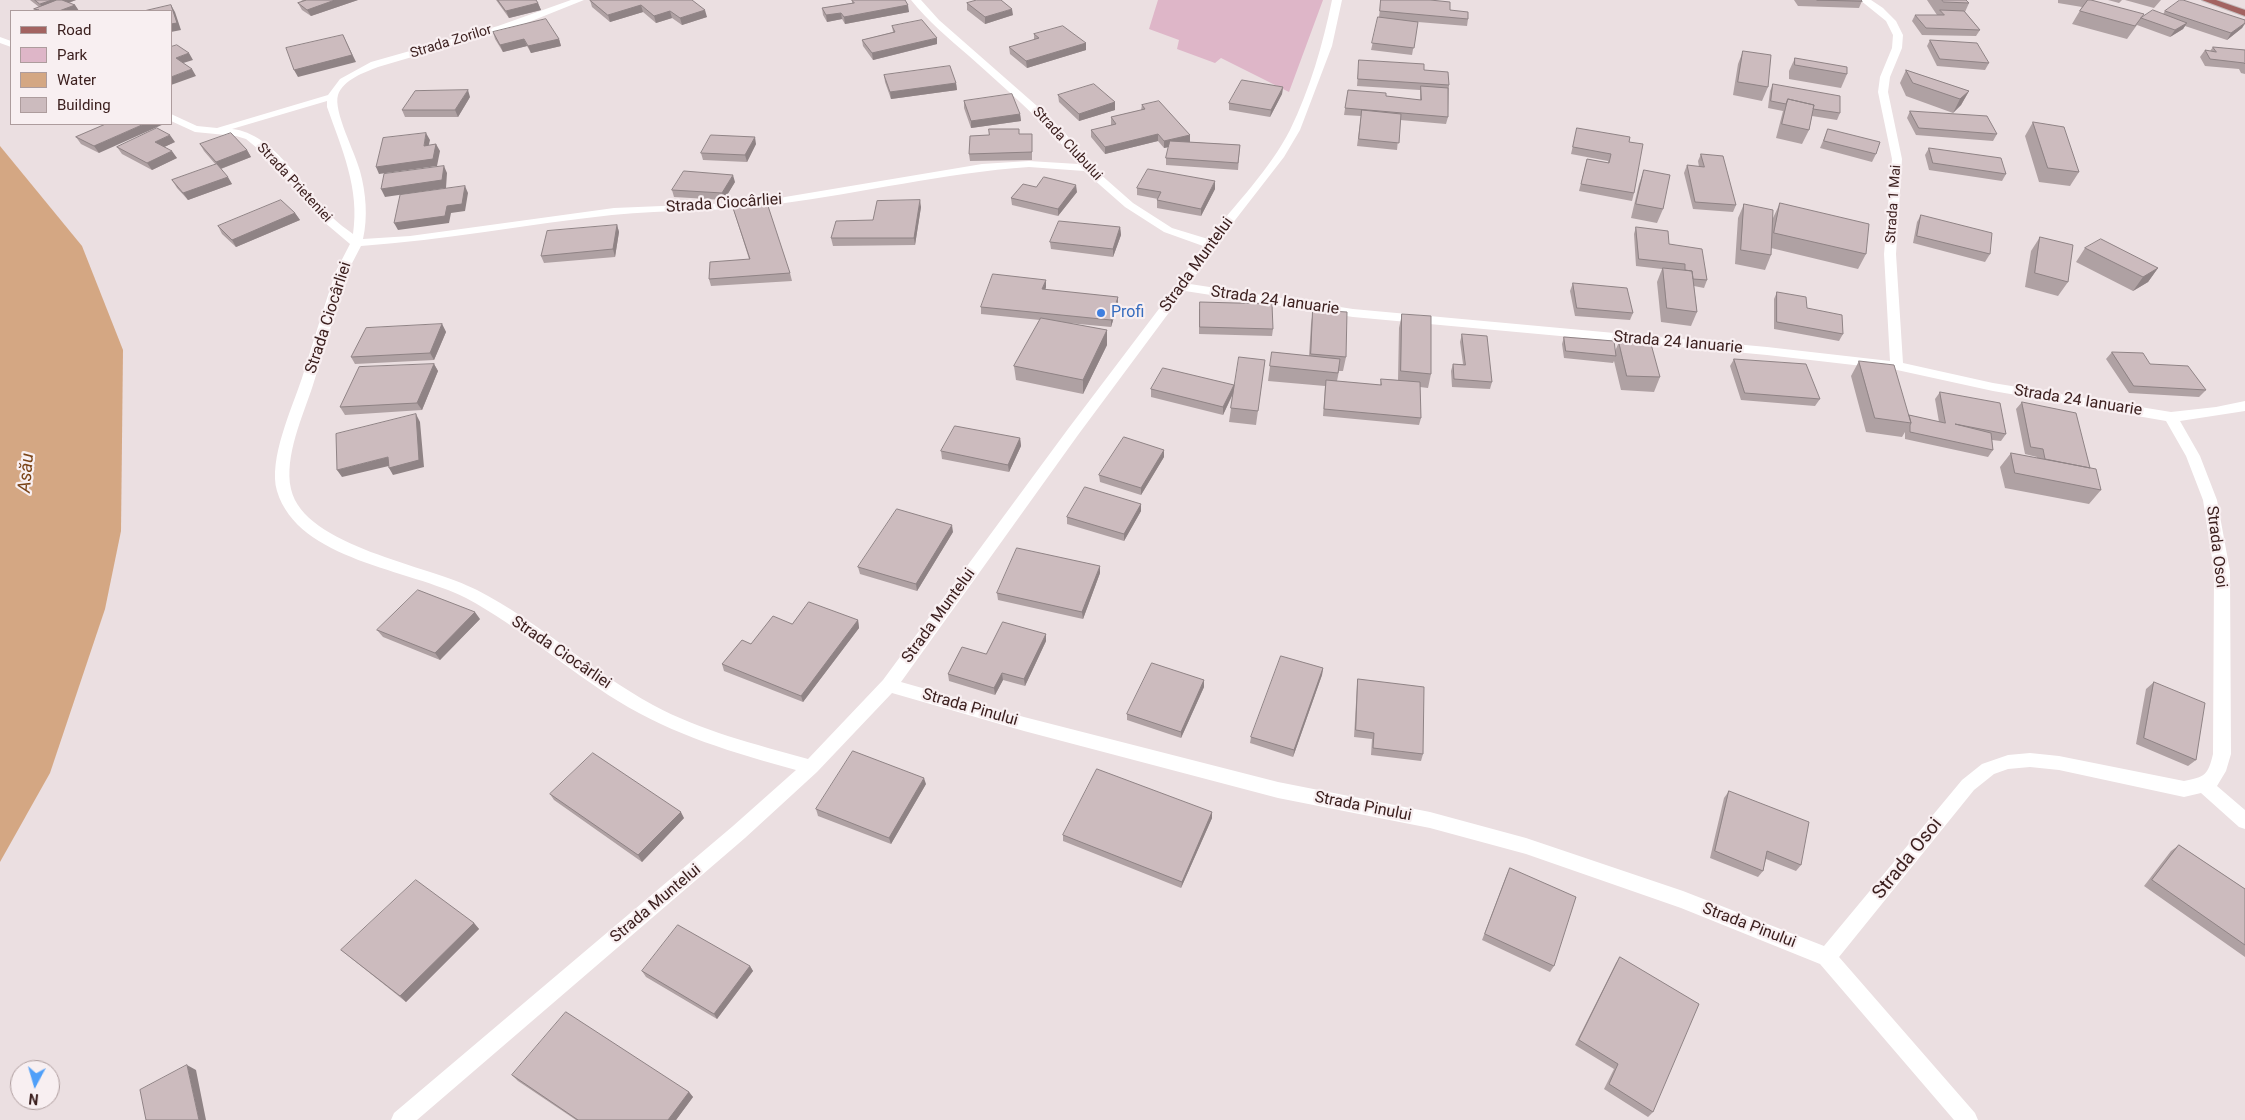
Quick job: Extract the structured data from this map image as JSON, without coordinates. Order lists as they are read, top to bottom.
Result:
{
  "streets": {
    "street": [
      "Strada Zorilor",
      "Strada Clubului",
      "Strada Prieteniei",
      "Strada Ciocârliei",
      "Strada 1 Mai",
      "Strada Muntelui",
      "Strada 24 Ianuarie",
      "Strada Osoi",
      "Strada Pinului"
    ]
  },
  "crossings": [
    ["Strada Clubului", "Strada Ciocârliei"],
    ["Strada Clubului", "Strada Muntelui"],
    ["Strada Prieteniei", "Strada Ciocârliei"],
    ["Strada Ciocârliei", "Strada Muntelui"],
    ["Strada 1 Mai", "Strada 24 Ianuarie"],
    ["Strada Muntelui", "Strada 24 Ianuarie"],
    ["Strada Muntelui", "Strada Pinului"],
    ["Strada 24 Ianuarie", "Strada Osoi"],
    ["Strada Osoi", "Strada Pinului"]
  ],
  "water": ["Asău"],
  "places": ["Profi"],
  "legend": [
    "Road",
    "Park",
    "Water",
    "Building"
  ],
  "north": "bottom"
}
